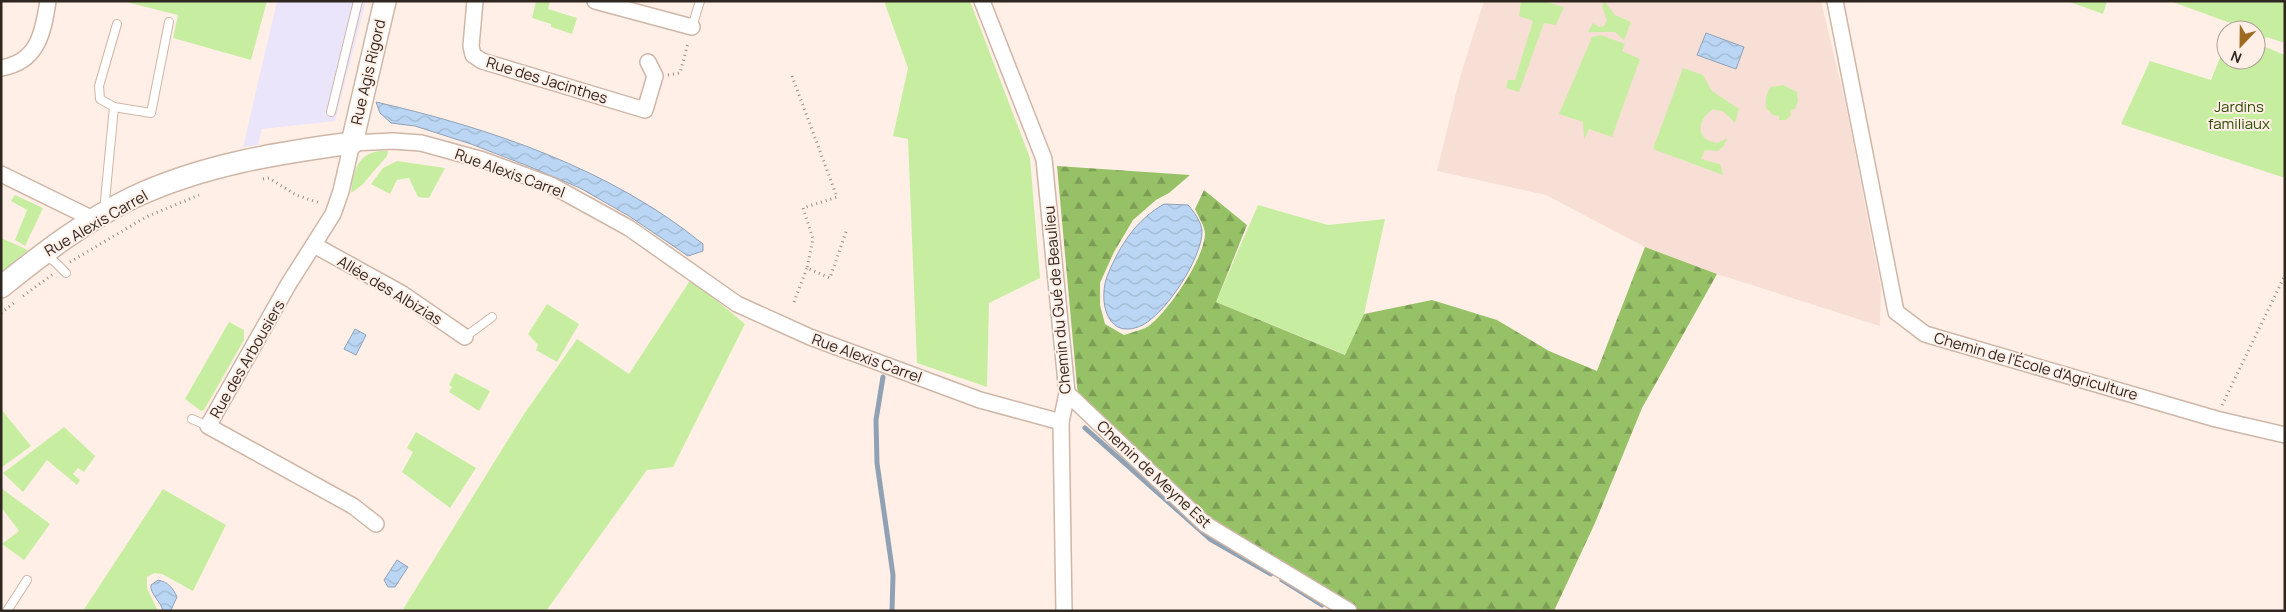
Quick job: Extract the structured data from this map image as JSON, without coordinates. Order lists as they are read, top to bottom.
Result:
{
  "streets": {
    "street": [
      "Rue Agis Rigord",
      "Rue des Jacinthes",
      "Rue Alexis Carrel",
      "Allée des Albizias",
      "Chemin du Gué de Beaulieu",
      "Rue des Arbousiers",
      "Chemin de l'École d'Agriculture",
      "Chemin de Meyne Est"
    ]
  },
  "crossings": [
    ["Rue Agis Rigord", "Rue Alexis Carrel"],
    ["Rue Agis Rigord", "Rue des Arbousiers"],
    ["Rue Alexis Carrel", "Chemin du Gué de Beaulieu"],
    ["Rue Alexis Carrel", "Rue des Arbousiers"],
    ["Allée des Albizias", "Rue des Arbousiers"],
    ["Chemin du Gué de Beaulieu", "Chemin de Meyne Est"]
  ],
  "parks": ["Jardins familiaux"],
  "north": "bottom"
}
